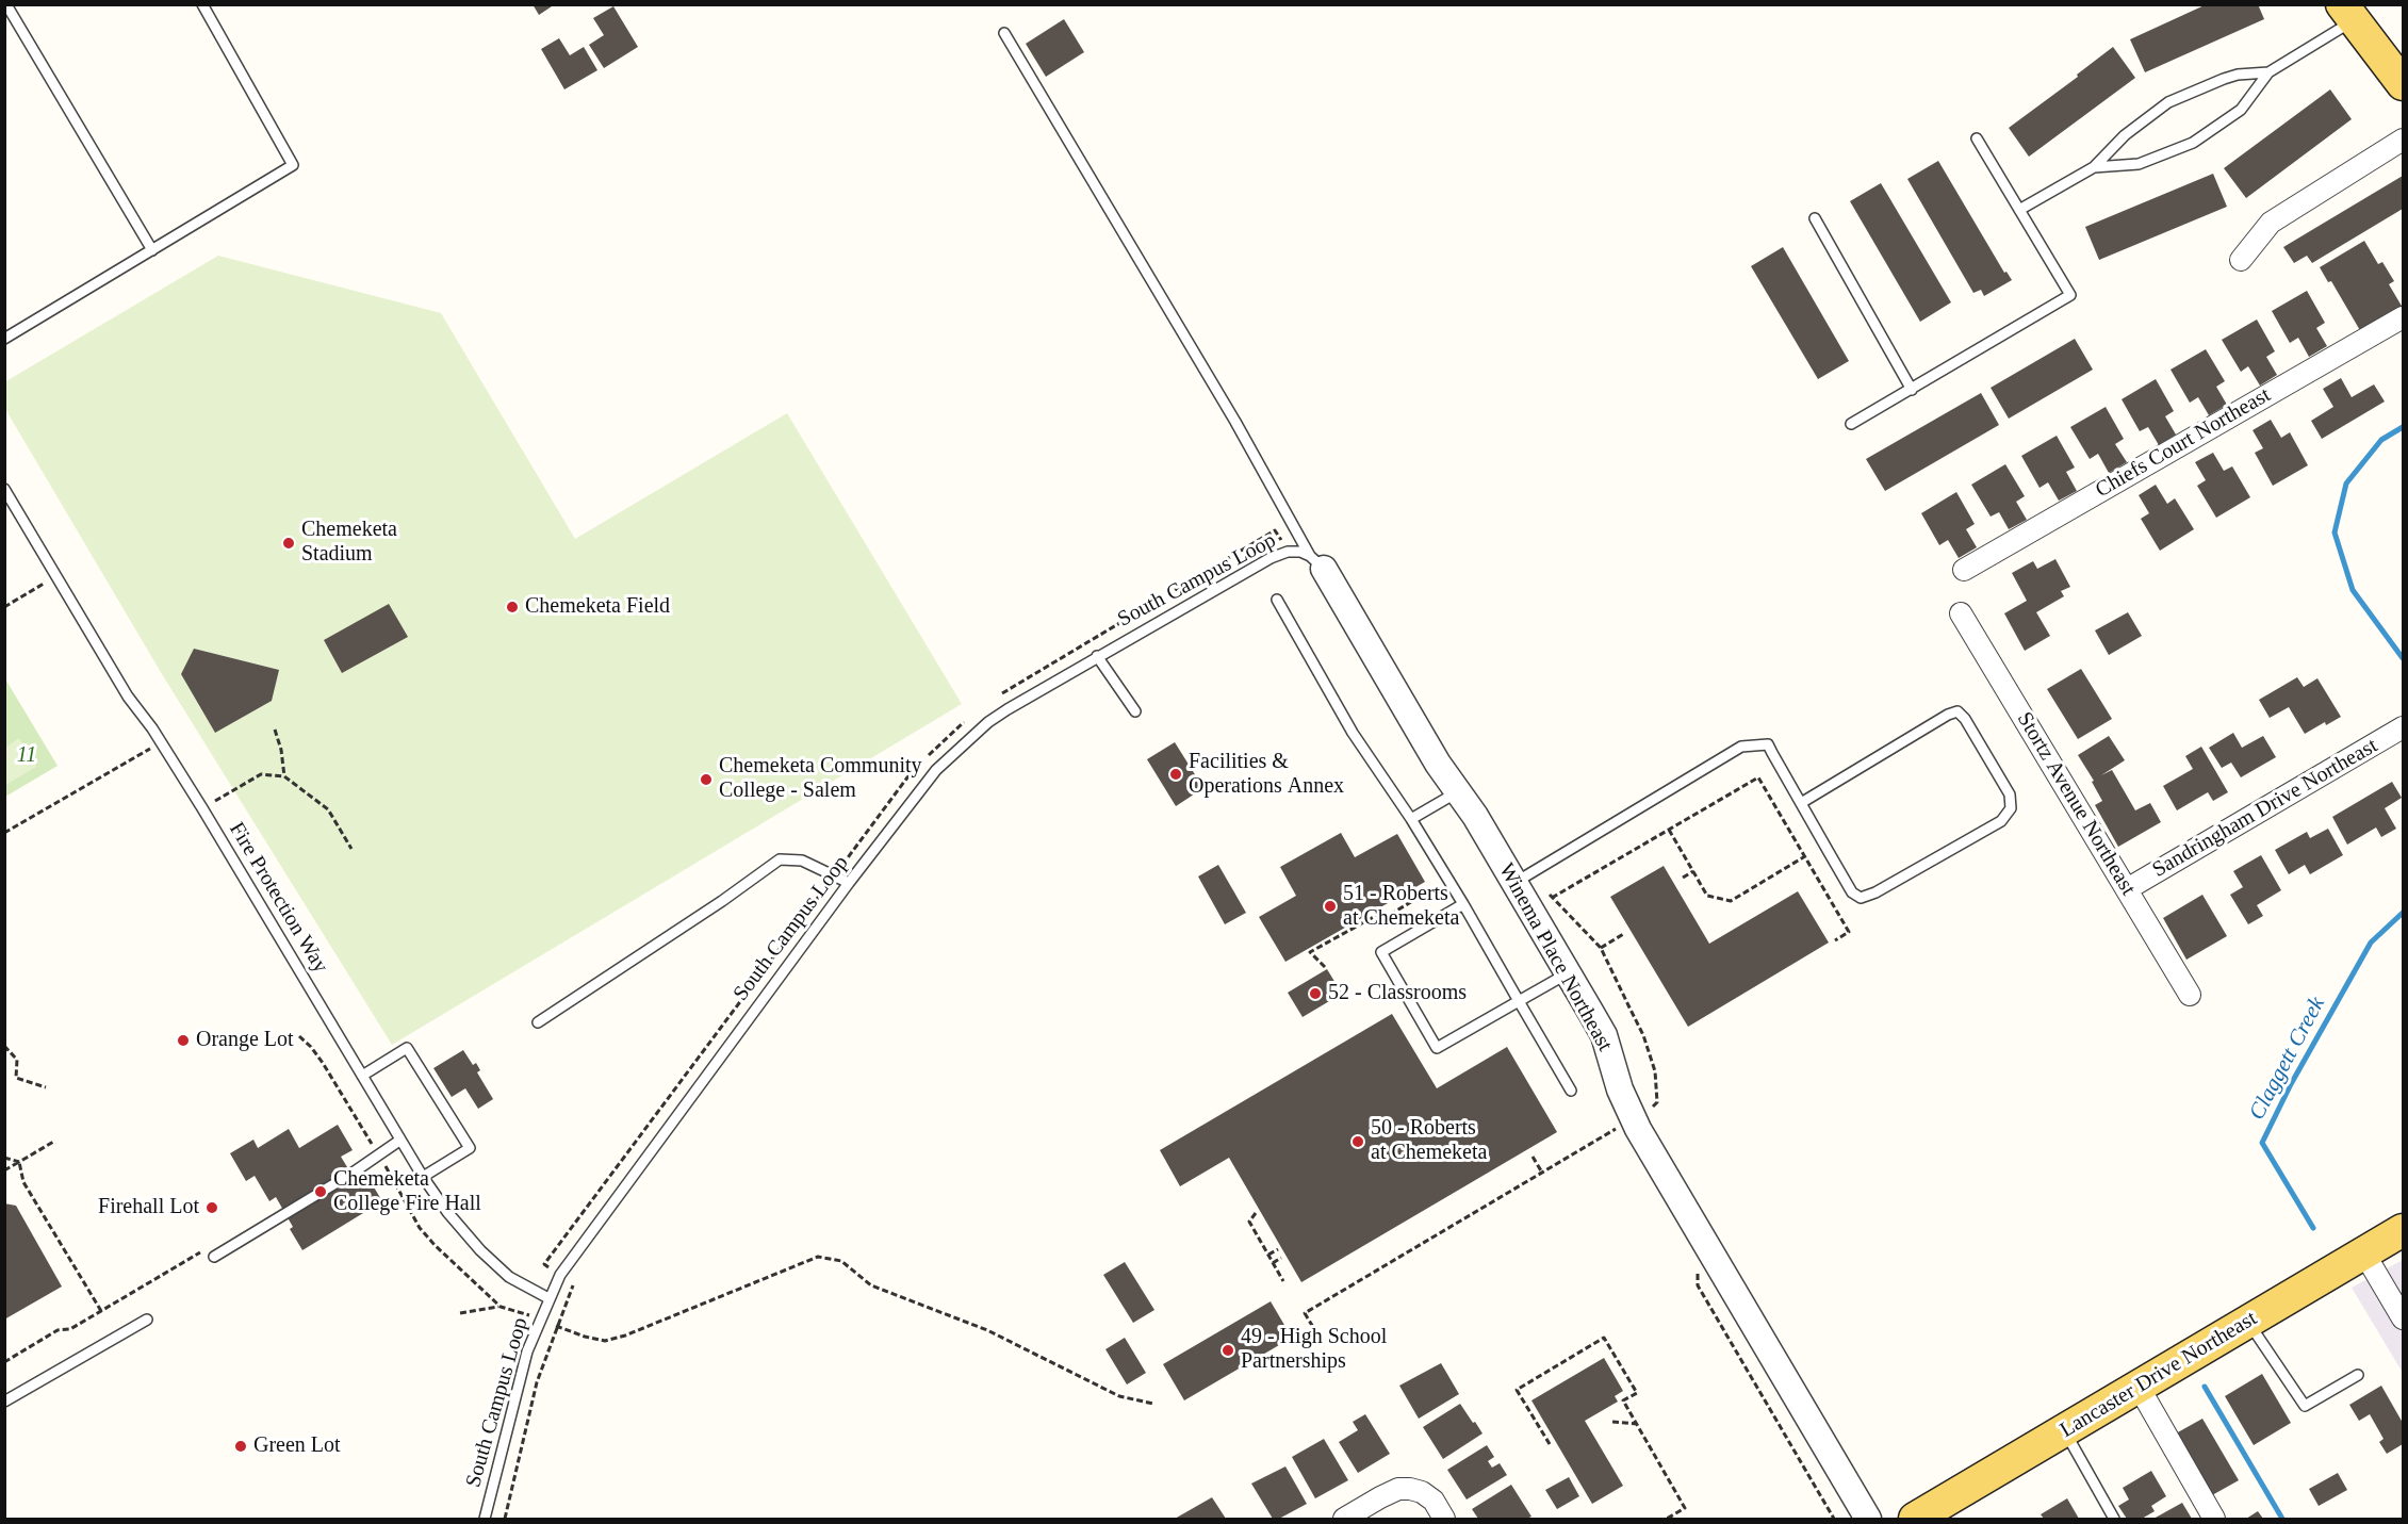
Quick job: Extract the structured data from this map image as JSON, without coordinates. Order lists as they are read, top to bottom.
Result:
{
  "streets": {
    "main road": ["Lancaster Drive Northeast"],
    "street": [
      "Chiefs Court Northeast",
      "Stortz Avenue Northeast",
      "Sandringham Drive Northeast",
      "Winema Place Northeast"
    ],
    "lane": ["South Campus Loop", "Fire Protection Way"]
  },
  "crossings": [
    ["South Campus Loop", "Fire Protection Way"],
    ["South Campus Loop", "Winema Place Northeast"],
    ["Stortz Avenue Northeast", "Sandringham Drive Northeast"]
  ],
  "water": ["Claggett Creek"],
  "parks": ["11"],
  "places": [
    "Chemeketa Stadium",
    "Chemeketa Field",
    "Facilities & Operations Annex",
    "Chemeketa Community College - Salem",
    "51 - Roberts at Chemeketa",
    "52 - Classrooms",
    "Orange Lot",
    "50 - Roberts at Chemeketa",
    "Chemeketa College Fire Hall",
    "Firehall Lot",
    "49 - High School Partnerships",
    "Green Lot"
  ]
}
